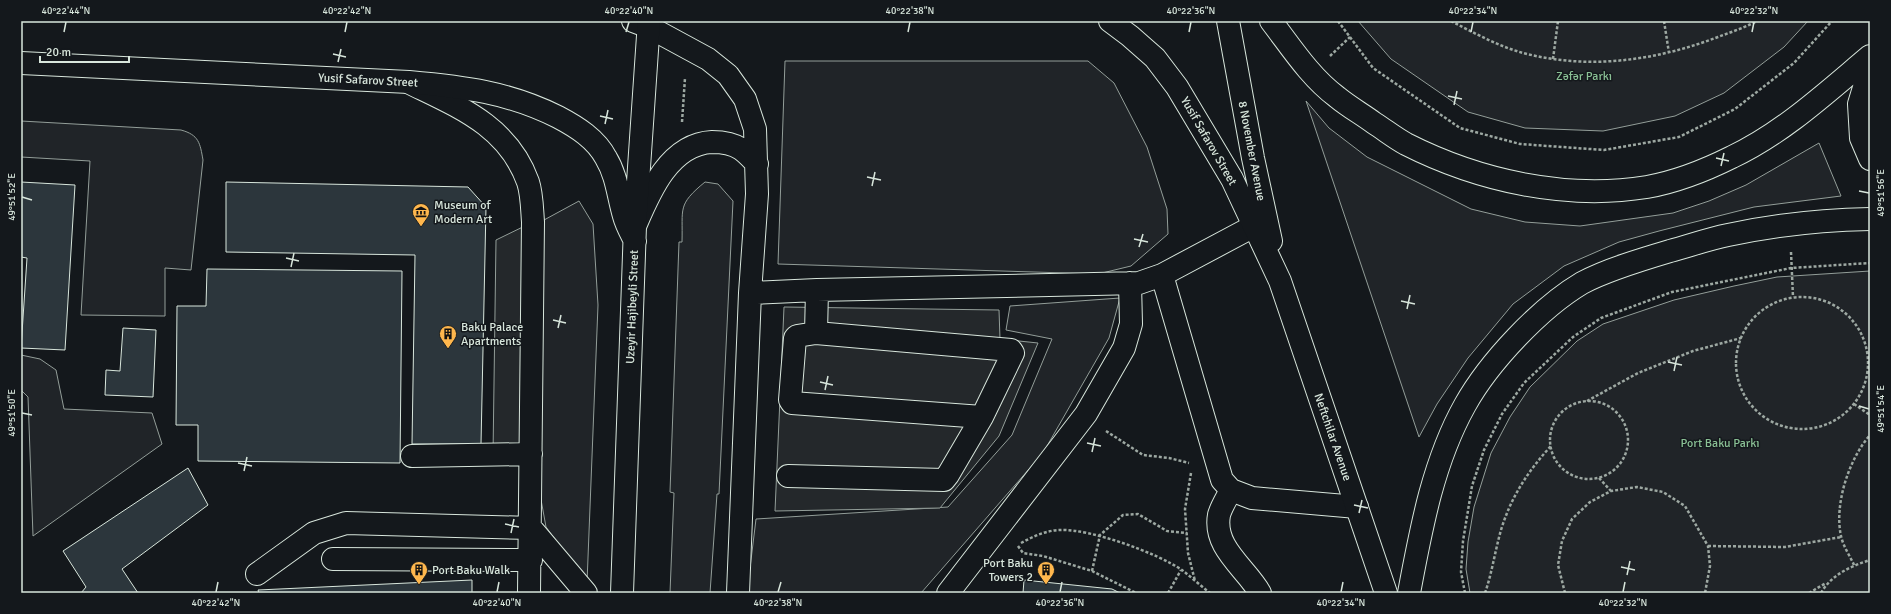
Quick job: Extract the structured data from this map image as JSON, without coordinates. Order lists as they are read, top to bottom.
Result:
{
  "streets": {
    "main road": [
      "Yusif Safarov Street",
      "8 November Avenue",
      "Uzeyir Hajibeyli Street",
      "Neftchilar Avenue"
    ]
  },
  "crossings": [
    ["Yusif Safarov Street", "8 November Avenue"],
    ["Yusif Safarov Street", "Uzeyir Hajibeyli Street"],
    ["Yusif Safarov Street", "Neftchilar Avenue"],
    ["8 November Avenue", "Neftchilar Avenue"]
  ],
  "parks": ["Zəfər Parkı", "Port Baku Parkı"],
  "places": {
    "museum": ["Museum of Modern Art"],
    "building": ["Baku Palace Apartments", "Port Baku Walk", "Port Baku Towers 2"]
  },
  "scale_bar": "20 m",
  "coordinates": [
    "40°22'44\"N",
    "40°22'42\"N",
    "40°22'40\"N",
    "40°22'38\"N",
    "40°22'36\"N",
    "40°22'34\"N",
    "40°22'32\"N",
    "49°51'56\"E",
    "49°51'52\"E",
    "49°51'54\"E",
    "49°51'50\"E"
  ]
}
